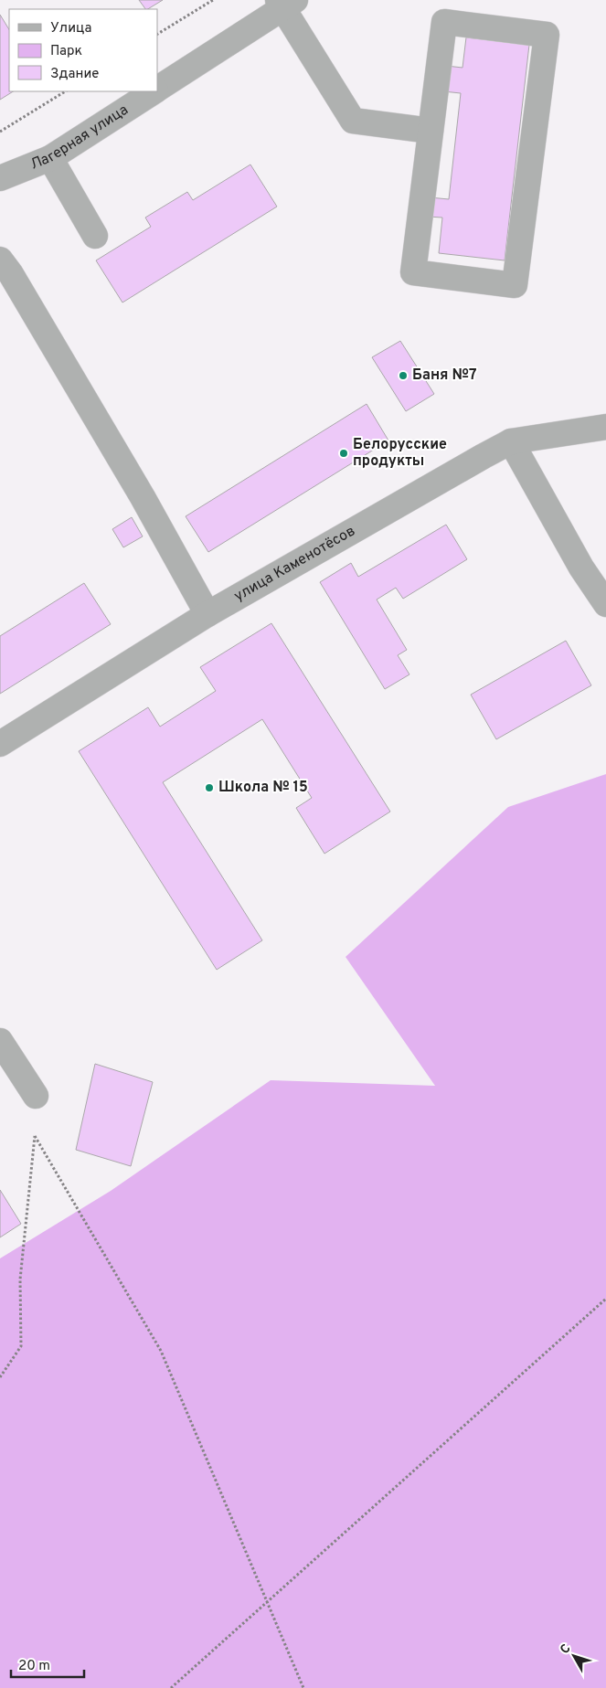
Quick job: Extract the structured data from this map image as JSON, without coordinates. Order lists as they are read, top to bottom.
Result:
{
  "streets": {
    "street": ["Лагерная улица", "улица Каменотёсов"]
  },
  "places": ["Баня №7", "Белорусские продукты", "Школа № 15"],
  "legend": ["Улица", "Парк", "Здание"],
  "scale_bar": "20 m",
  "north": "top left"
}
